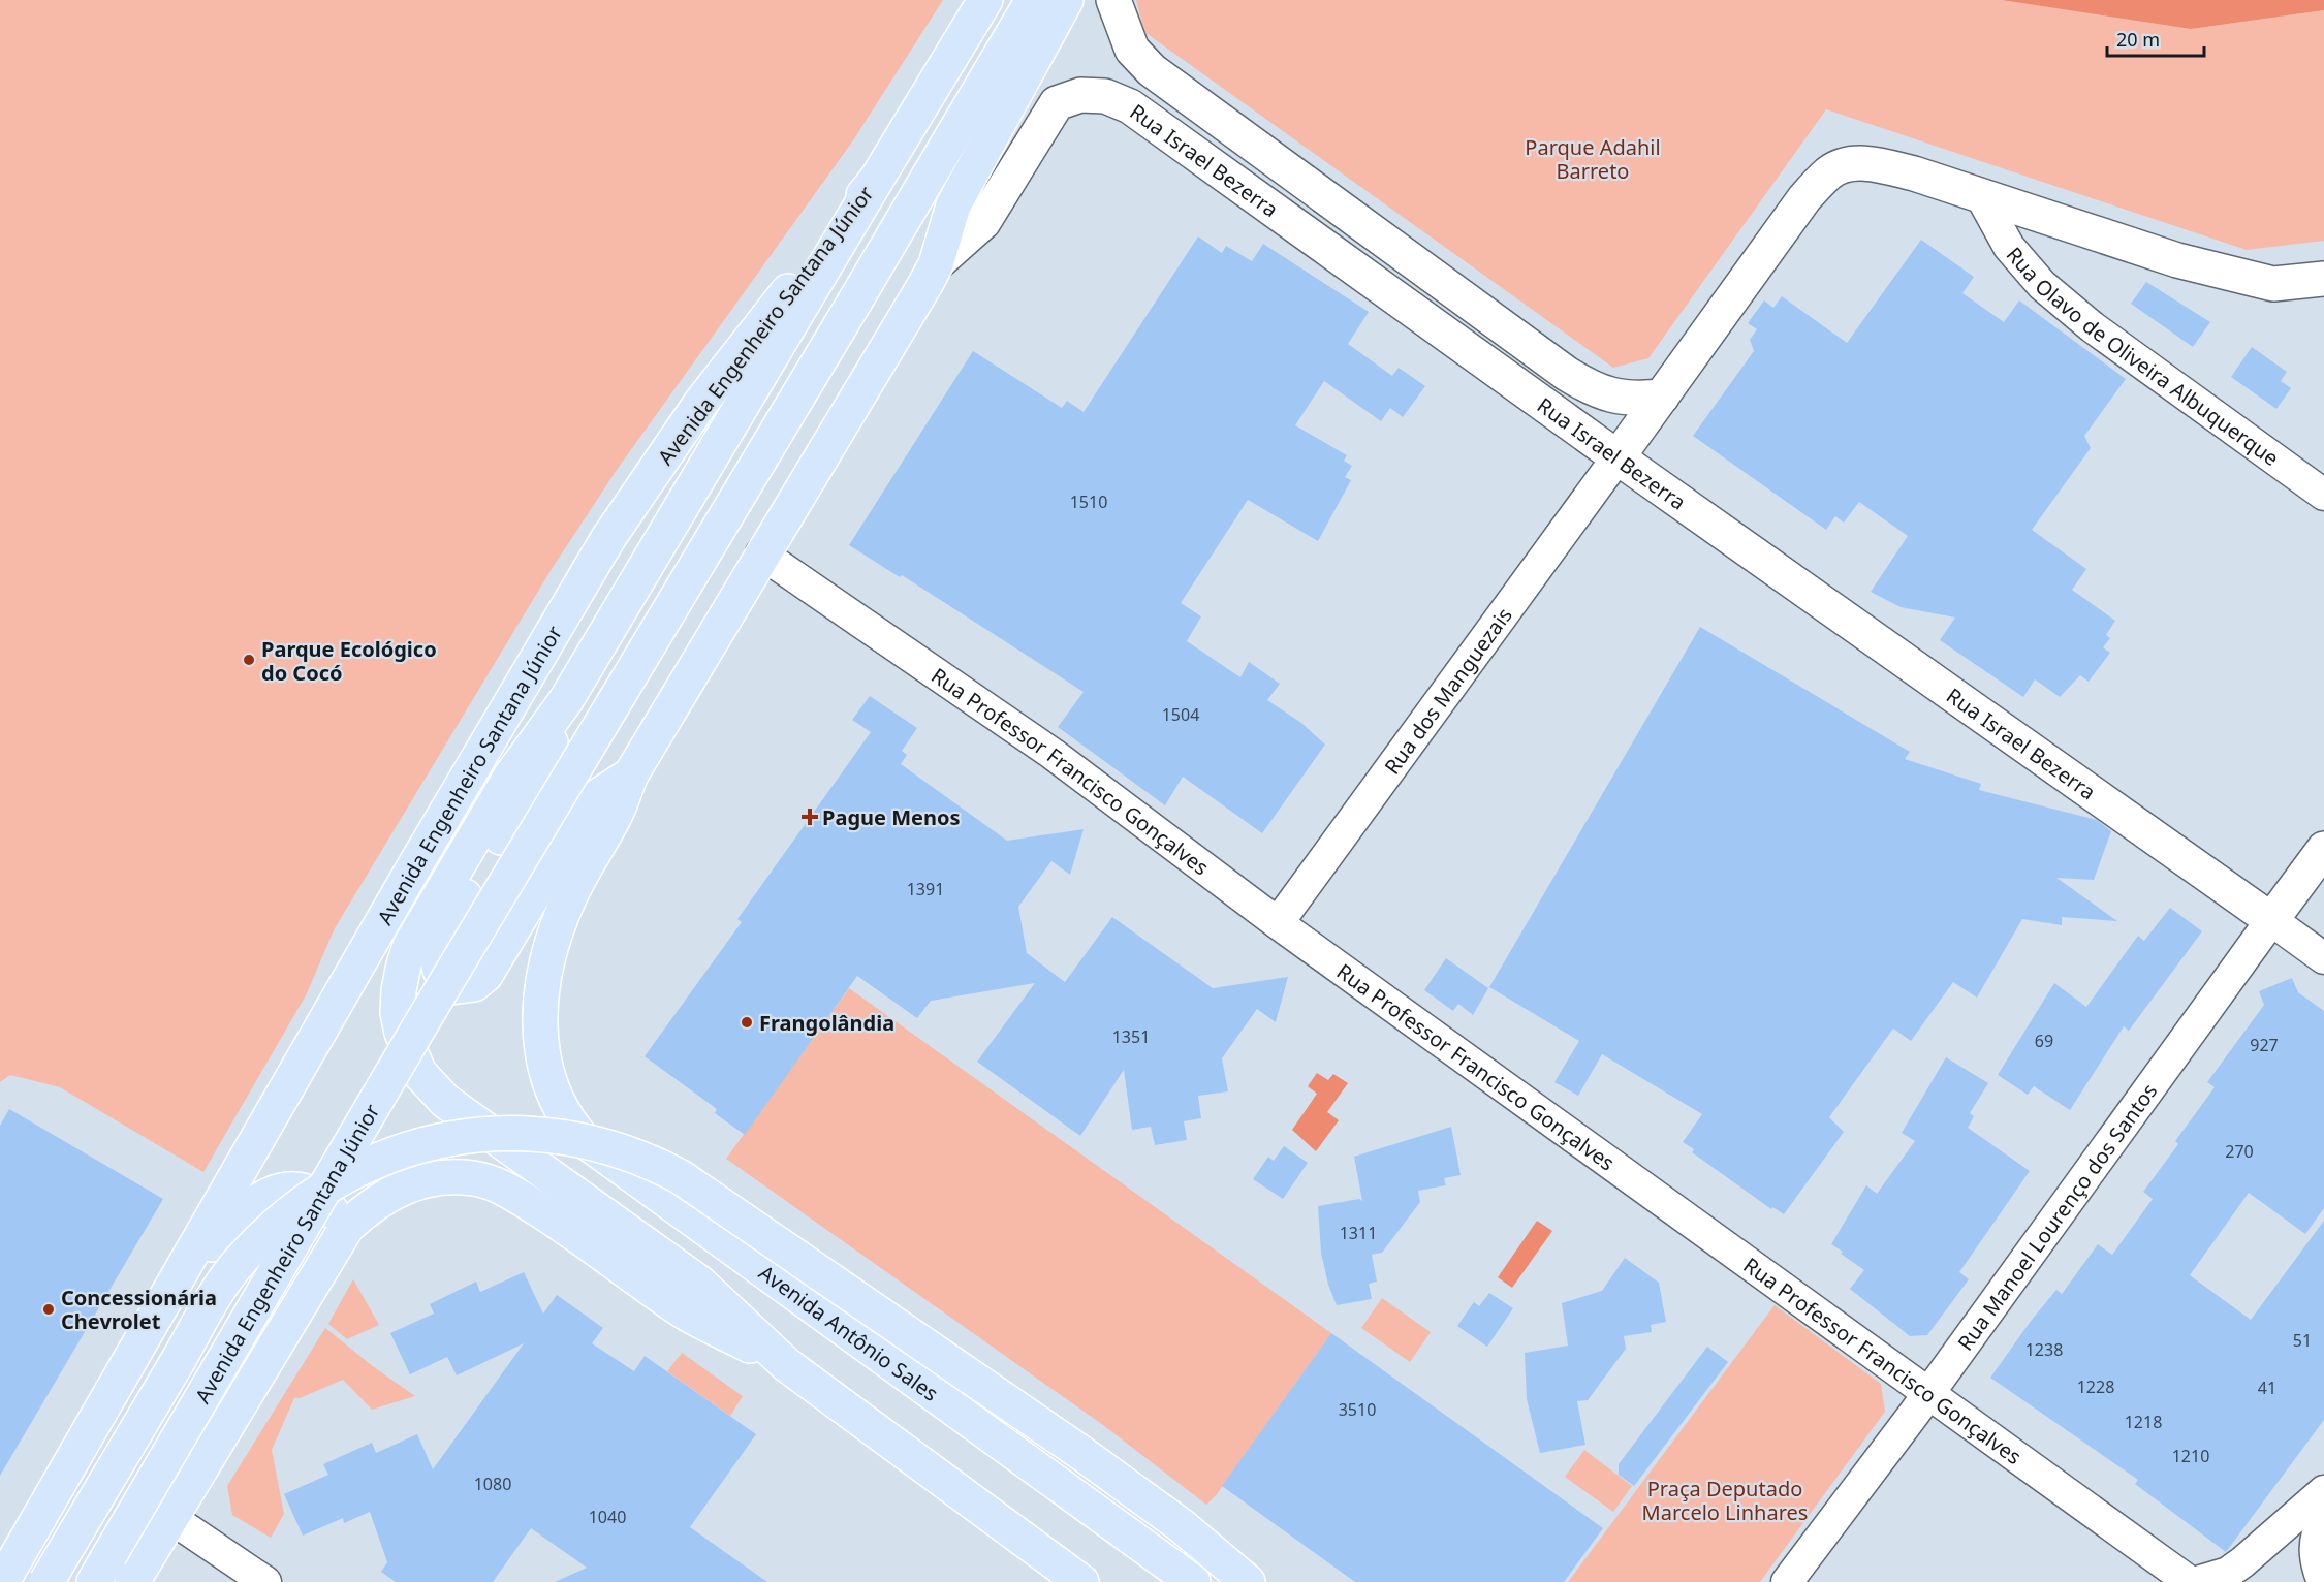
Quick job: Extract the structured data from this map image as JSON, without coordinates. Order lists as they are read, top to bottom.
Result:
{
  "streets": {
    "main road": ["Avenida Engenheiro Santana Júnior", "Avenida Antônio Sales"],
    "street": [
      "Rua Israel Bezerra",
      "Rua Olavo de Oliveira Albuquerque",
      "Rua dos Manguezais",
      "Rua Professor Francisco Gonçalves",
      "Rua Manoel Lourenço dos Santos"
    ]
  },
  "crossings": [
    ["Rua Israel Bezerra", "Rua dos Manguezais"],
    ["Rua Israel Bezerra", "Rua Manoel Lourenço dos Santos"],
    ["Rua dos Manguezais", "Rua Professor Francisco Gonçalves"],
    ["Rua Professor Francisco Gonçalves", "Rua Manoel Lourenço dos Santos"]
  ],
  "parks": ["Parque Adahil Barreto", "Praça Deputado Marcelo Linhares"],
  "places": {
    "other": ["Parque Ecológico do Cocó", "Frangolândia", "Concessionária Chevrolet"],
    "health": ["Pague Menos"]
  },
  "house_numbers": [
    "1510",
    "1504",
    "1391",
    "1351",
    "69",
    "927",
    "270",
    "1311",
    "51",
    "1238",
    "1228",
    "41",
    "3510",
    "1218",
    "1210",
    "1080",
    "1040"
  ],
  "scale_bar": "20 m"
}
